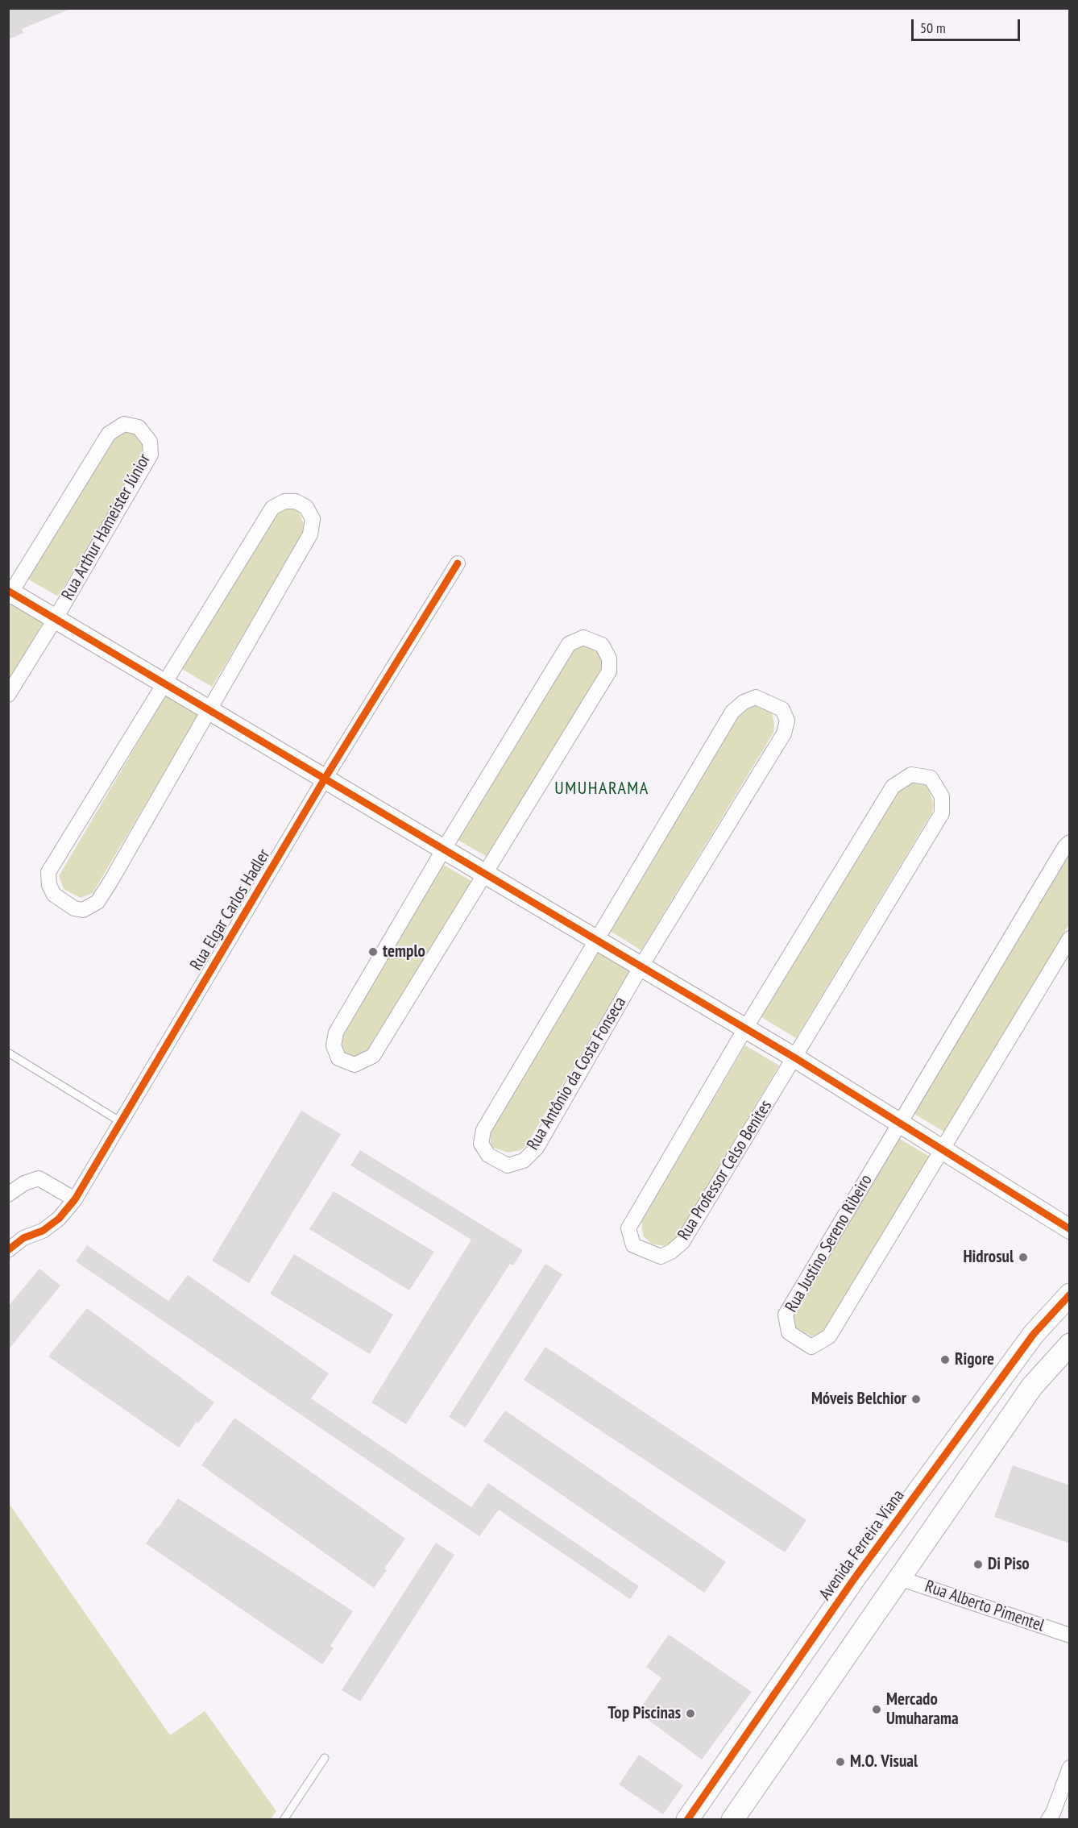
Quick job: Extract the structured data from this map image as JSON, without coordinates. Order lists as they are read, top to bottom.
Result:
{
  "streets": {
    "main road": ["Avenida Ferreira Viana"],
    "street": [
      "Rua Arthur Hameister Júnior",
      "Rua Elgar Carlos Hadler",
      "Rua Antônio da Costa Fonseca",
      "Rua Professor Celso Benites",
      "Rua Justino Sereno Ribeiro",
      "Rua Alberto Pimentel"
    ]
  },
  "districts": ["UMUHARAMA"],
  "places": [
    "templo",
    "Hidrosul",
    "Rigore",
    "Móveis Belchior",
    "Di Piso",
    "Mercado Umuharama",
    "Top Piscinas",
    "M.O. Visual"
  ],
  "scale_bar": "50 m"
}
